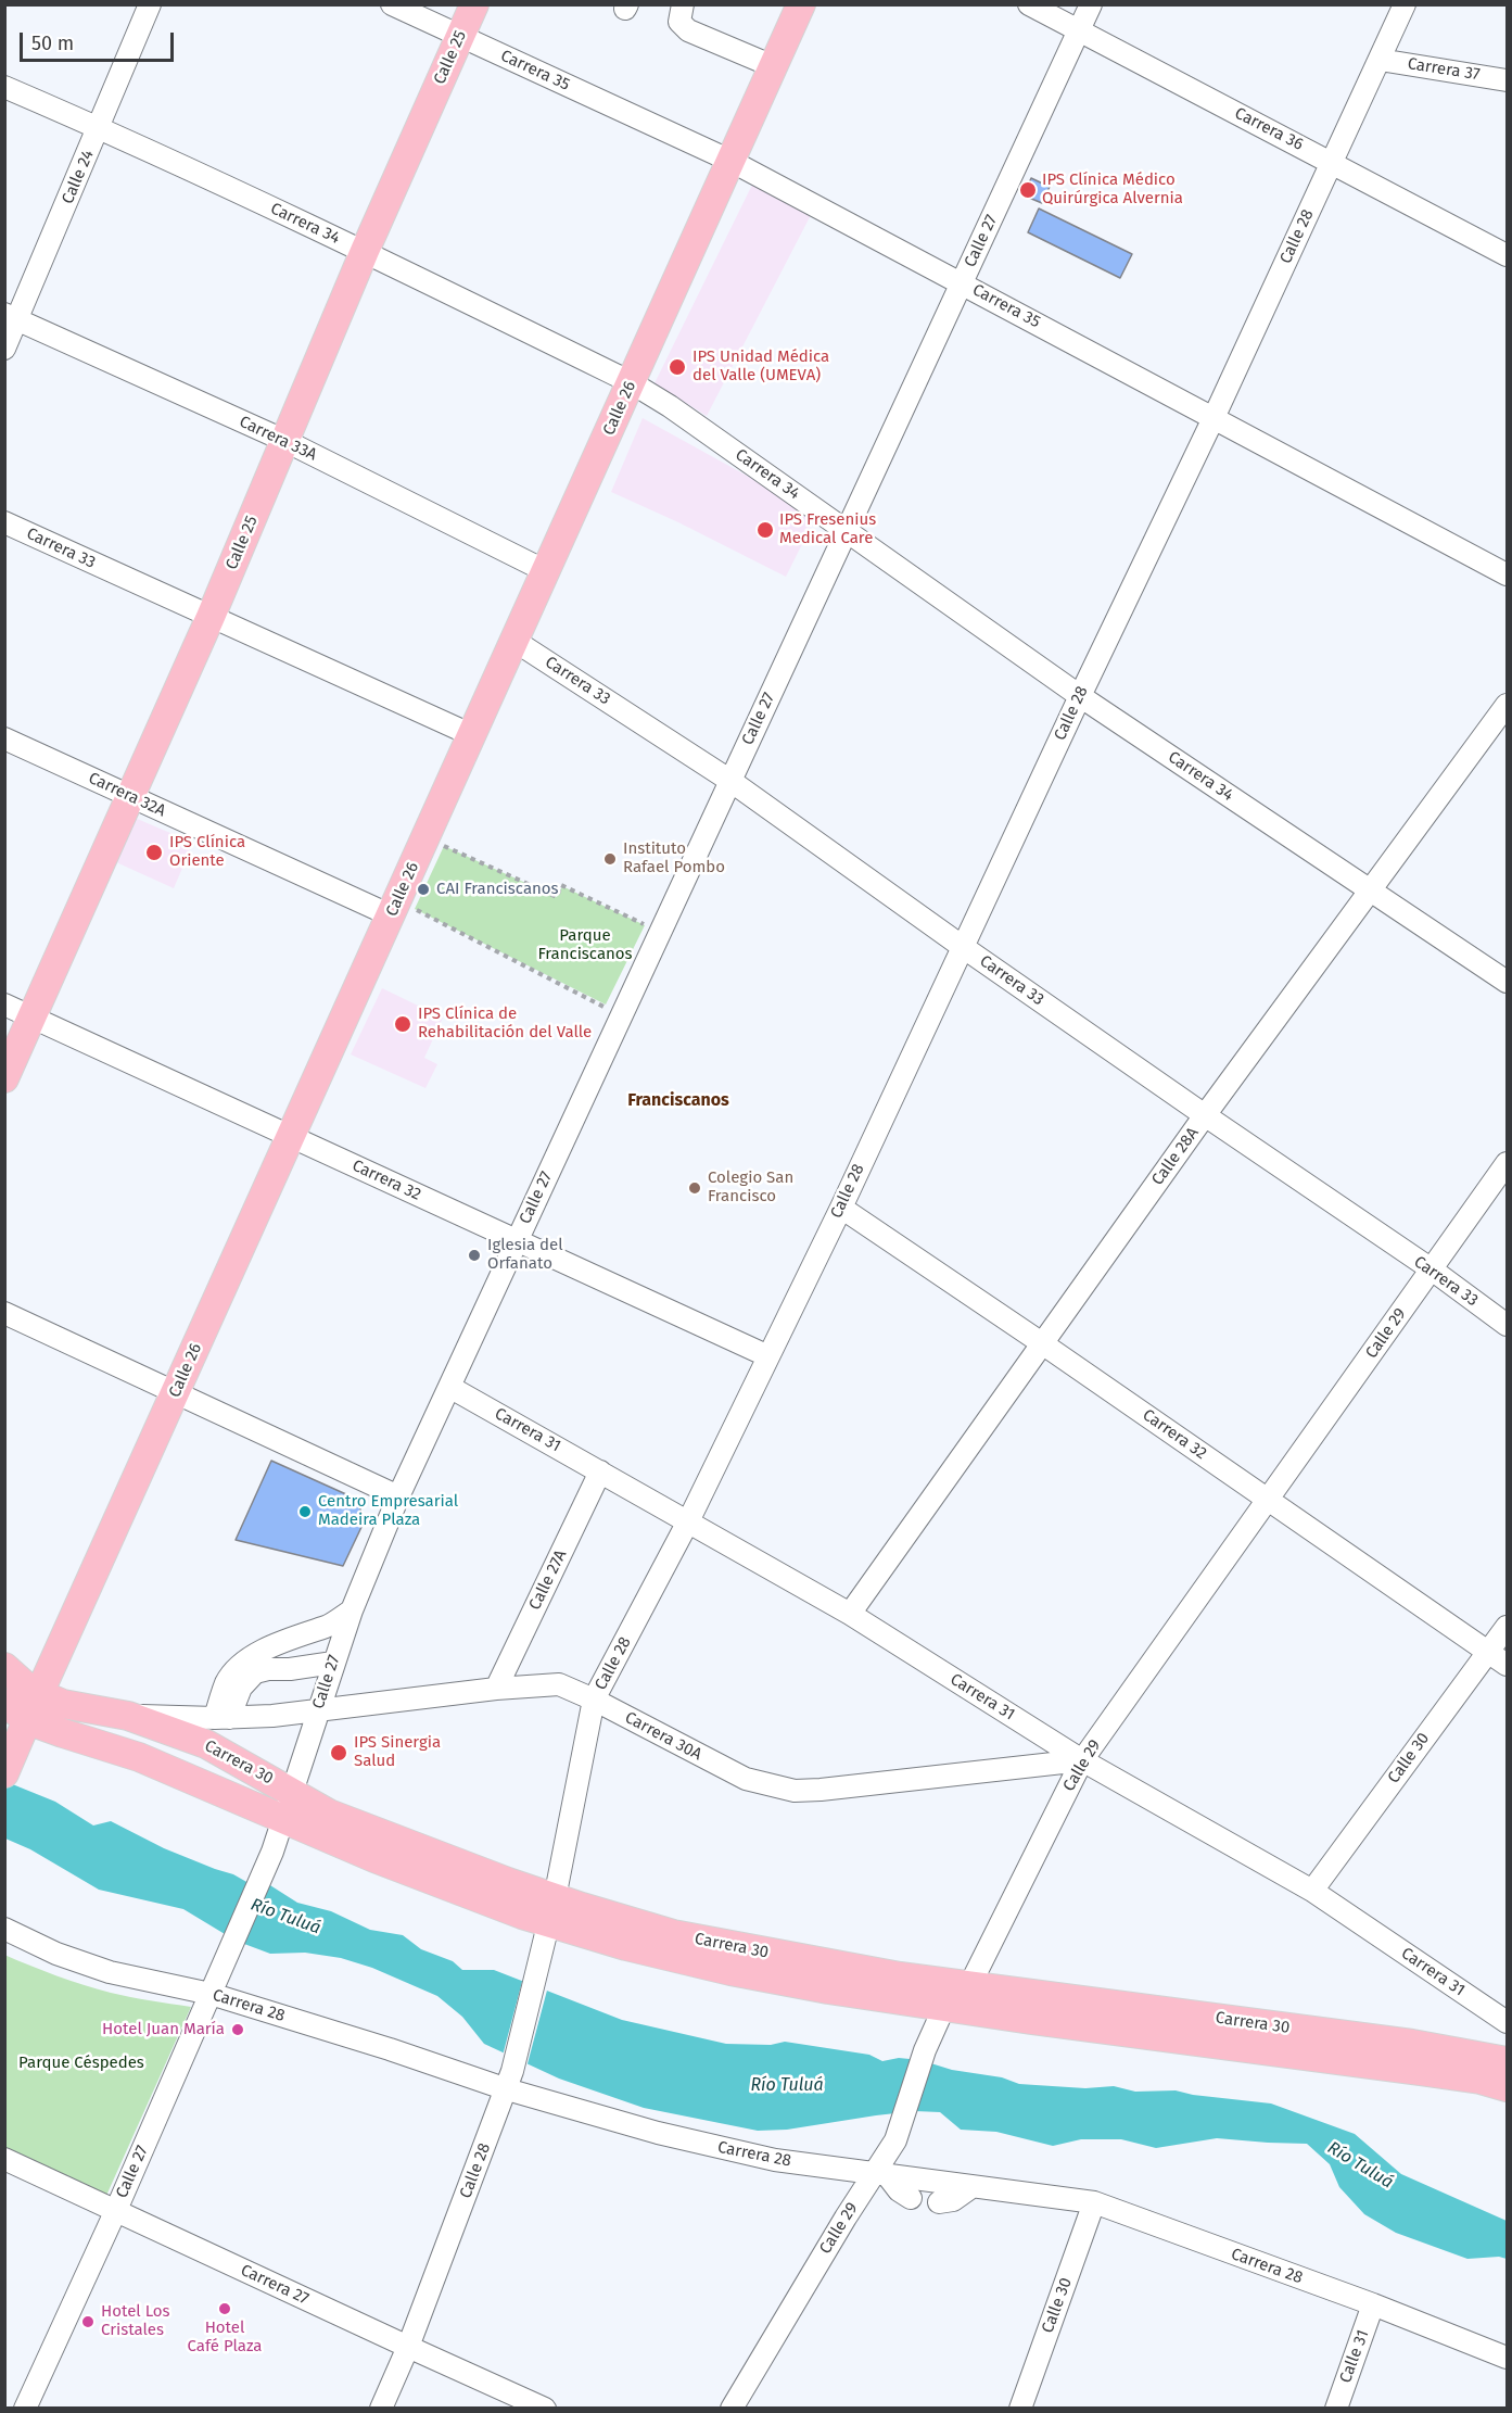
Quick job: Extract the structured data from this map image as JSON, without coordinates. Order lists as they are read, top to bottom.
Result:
{
  "streets": {
    "main road": ["Calle 25", "Calle 26", "Carrera 30"],
    "street": [
      "Carrera 37",
      "Carrera 35",
      "Carrera 36",
      "Calle 24",
      "Carrera 34",
      "Calle 28",
      "Calle 27",
      "Carrera 33A",
      "Carrera 33",
      "Carrera 32A",
      "Calle 28A",
      "Carrera 32",
      "Calle 29",
      "Carrera 31",
      "Calle 27A",
      "Carrera 30A",
      "Calle 30",
      "Carrera 28",
      "Carrera 27",
      "Calle 31"
    ]
  },
  "crossings": [
    ["Calle 25", "Carrera 35"],
    ["Calle 25", "Carrera 34"],
    ["Calle 25", "Carrera 33A"],
    ["Calle 25", "Carrera 33"],
    ["Calle 25", "Carrera 32A"],
    ["Calle 25", "Carrera 32"],
    ["Carrera 37", "Calle 28"],
    ["Carrera 35", "Calle 28"],
    ["Carrera 35", "Calle 27"],
    ["Carrera 35", "Calle 26"],
    ["Carrera 36", "Calle 28"],
    ["Carrera 36", "Calle 27"],
    ["Calle 24", "Carrera 34"],
    ["Calle 24", "Carrera 33A"],
    ["Carrera 34", "Calle 28"],
    ["Carrera 34", "Calle 27"],
    ["Carrera 34", "Calle 26"],
    ["Carrera 34", "Calle 28A"],
    ["Calle 28", "Carrera 33"],
    ["Calle 28", "Carrera 32"],
    ["Calle 28", "Carrera 31"],
    ["Calle 28", "Carrera 30A"],
    ["Calle 28", "Carrera 30"],
    ["Calle 28", "Carrera 28"],
    ["Calle 28", "Carrera 27"],
    ["Calle 27", "Carrera 33"],
    ["Calle 27", "Carrera 32"],
    ["Calle 27", "Carrera 31"],
    ["Calle 27", "Carrera 30A"],
    ["Calle 27", "Carrera 30"],
    ["Calle 27", "Carrera 28"],
    ["Calle 27", "Carrera 27"],
    ["Calle 26", "Carrera 33A"],
    ["Calle 26", "Carrera 33"],
    ["Calle 26", "Carrera 32A"],
    ["Calle 26", "Carrera 32"],
    ["Calle 26", "Carrera 30"],
    ["Carrera 33", "Calle 28A"],
    ["Carrera 33", "Calle 29"],
    ["Calle 28A", "Carrera 32"],
    ["Calle 28A", "Carrera 31"],
    ["Carrera 32", "Calle 29"],
    ["Carrera 32", "Calle 30"],
    ["Calle 29", "Carrera 31"],
    ["Calle 29", "Carrera 30A"],
    ["Calle 29", "Carrera 30"],
    ["Calle 29", "Carrera 28"],
    ["Carrera 31", "Calle 27A"],
    ["Carrera 31", "Carrera 30A"],
    ["Carrera 31", "Calle 30"],
    ["Calle 27A", "Carrera 30A"],
    ["Carrera 30A", "Carrera 30"],
    ["Calle 30", "Carrera 28"],
    ["Carrera 28", "Calle 31"]
  ],
  "districts": ["Franciscanos"],
  "water": ["Río Tuluá"],
  "parks": ["Parque Franciscanos", "Parque Céspedes"],
  "places": [
    "IPS Clínica Médico Quirúrgica Alvernia",
    "IPS Unidad Médica del Valle (UMEVA)",
    "IPS Fresenius Medical Care",
    "IPS Clínica Oriente",
    "Instituto Rafael Pombo",
    "CAI Franciscanos",
    "IPS Clínica de Rehabilitación del Valle",
    "Colegio San Francisco",
    "Iglesia del Orfanato",
    "Centro Empresarial Madeira Plaza",
    "IPS Sinergia Salud",
    "Hotel Juan María",
    "Hotel Café Plaza",
    "Hotel Los Cristales"
  ],
  "scale_bar": "50 m"
}
